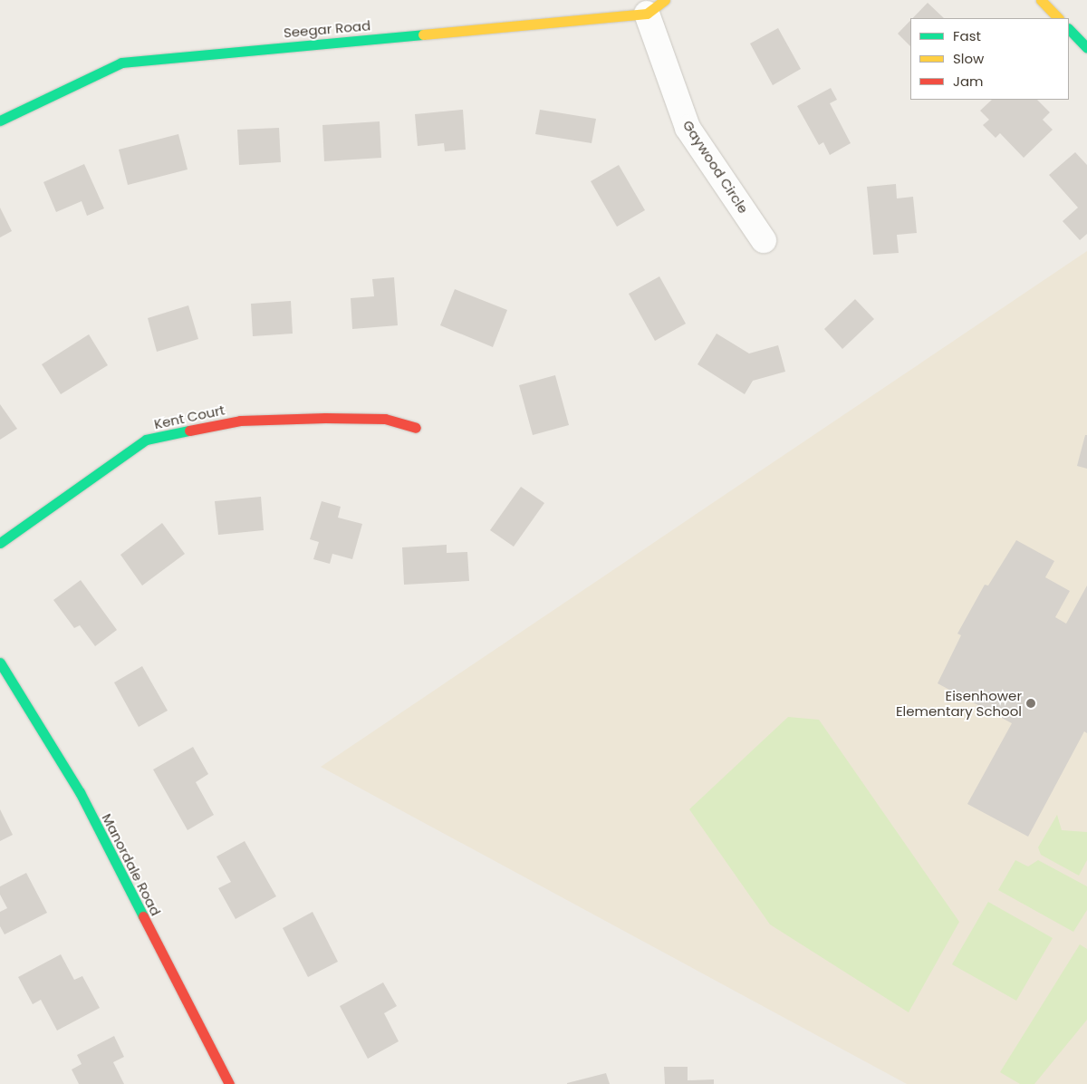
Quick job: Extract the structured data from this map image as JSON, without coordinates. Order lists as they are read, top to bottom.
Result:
{
  "streets": {
    "street": [
      "Seegar Road",
      "Gaywood Circle",
      "Kent Court",
      "Manordale Road"
    ]
  },
  "crossings": [
    ["Seegar Road", "Gaywood Circle"]
  ],
  "places": ["Eisenhower Elementary School"],
  "legend": ["Fast", "Slow", "Jam"]
}
